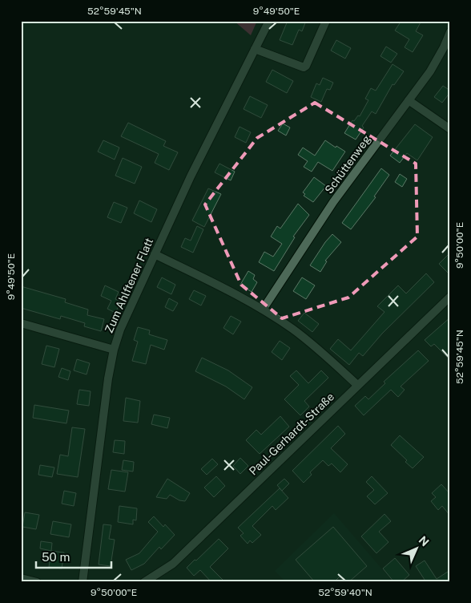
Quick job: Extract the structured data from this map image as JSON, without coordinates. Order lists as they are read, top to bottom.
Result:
{
  "streets": {
    "street": ["Schüttenweg", "Zum Ahlftener Flatt", "Paul-Gerhardt-Straße"]
  },
  "scale_bar": "50 m",
  "north": "top right",
  "coordinates": [
    "52°59'45\"N",
    "9°49'50\"E",
    "9°50'00\"E",
    "52°59'40\"N"
  ]
}
